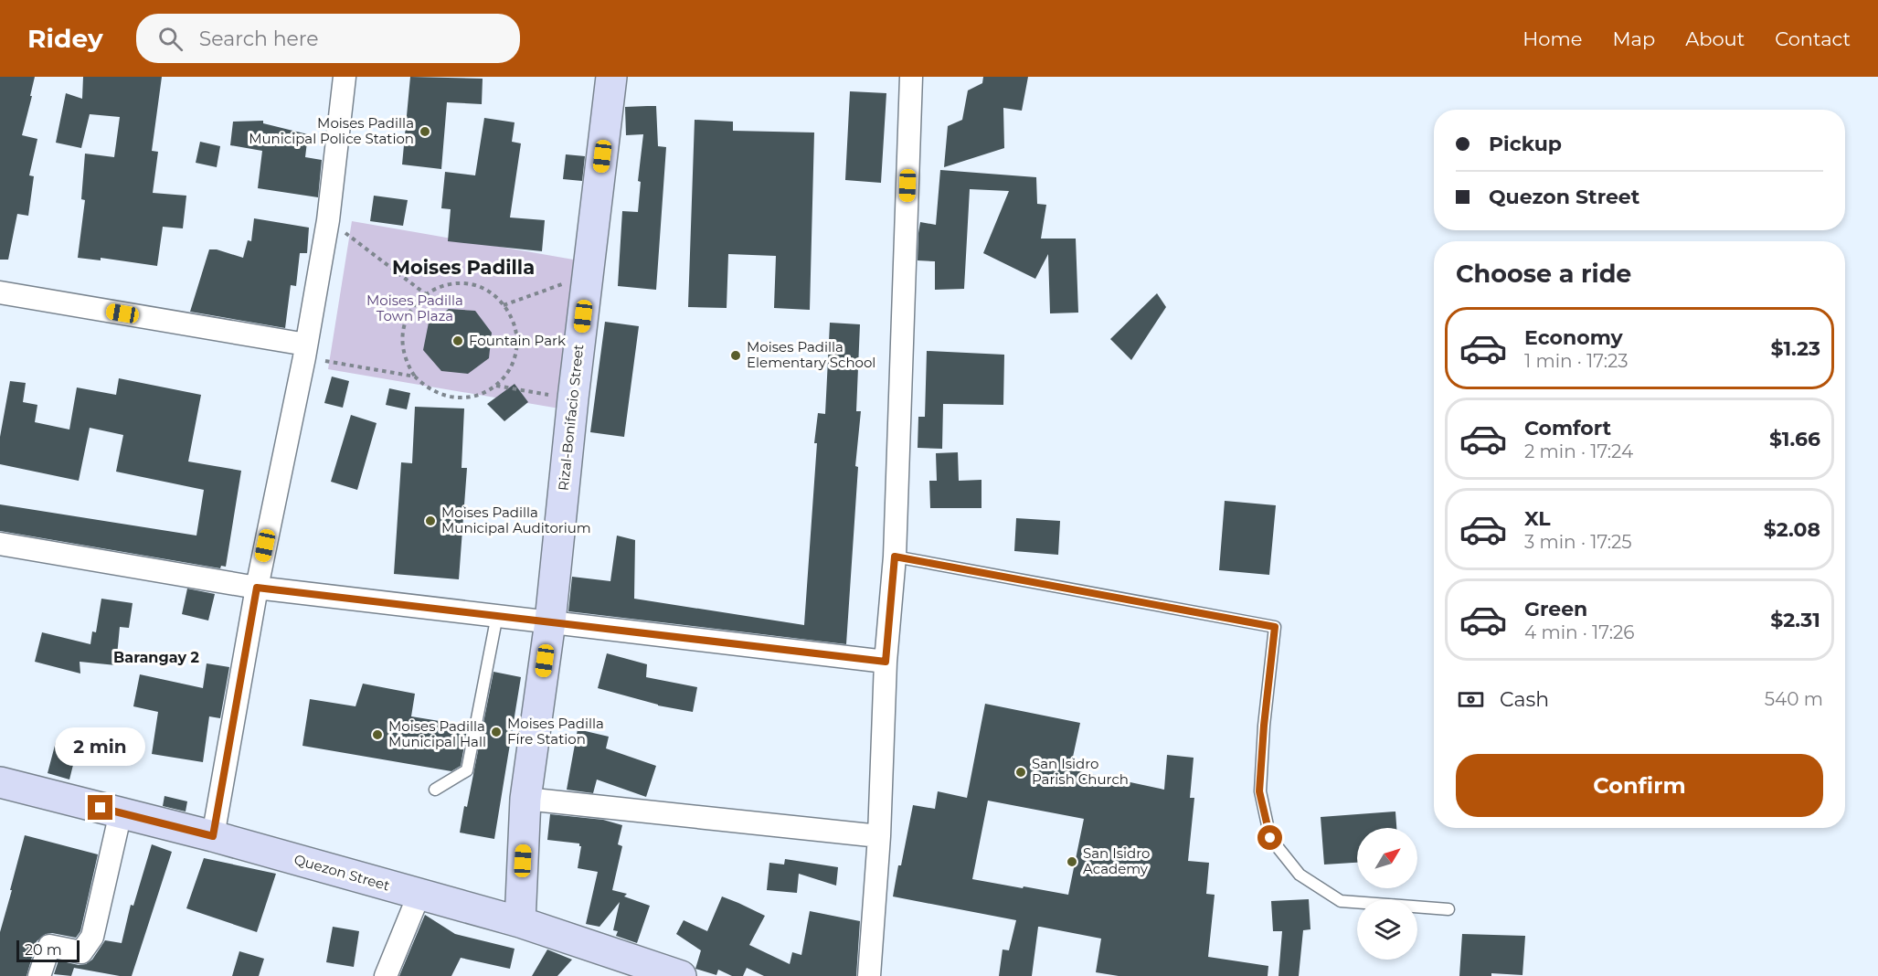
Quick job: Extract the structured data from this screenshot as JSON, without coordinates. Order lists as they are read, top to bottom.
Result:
{
  "streets": {
    "street": ["Rizal-Bonifacio Street", "Quezon Street"]
  },
  "crossings": [
    ["Rizal-Bonifacio Street", "Quezon Street"]
  ],
  "districts": ["Moises Padilla", "Barangay 2"],
  "parks": ["Moises Padilla Town Plaza"],
  "places": [
    "Moises Padilla Municipal Police Station",
    "Fountain Park",
    "Moises Padilla Elementary School",
    "Moises Padilla Municipal Auditorium",
    "Moises Padilla Fire Station",
    "Moises Padilla Municipal Hall",
    "San Isidro Parish Church",
    "San Isidro Academy"
  ],
  "scale_bar": "20 m",
  "north": "top right",
  "page": {
    "header": "Ridey",
    "search": "Search here",
    "nav": [
      "Home",
      "Map",
      "About",
      "Contact"
    ],
    "banner": ["Pickup", "Quezon Street"],
    "heading": "Choose a ride",
    "list": [
      {
        "name": "Economy",
        "note": "1 min · 17:23",
        "value": "$1.23"
      },
      {
        "name": "Comfort",
        "note": "2 min · 17:24",
        "value": "$1.66"
      },
      {
        "name": "XL",
        "note": "3 min · 17:25",
        "value": "$2.08"
      },
      {
        "name": "Green",
        "note": "4 min · 17:26",
        "value": "$2.31"
      }
    ],
    "pay": ["Cash", "540 m"],
    "bubble": "2 min",
    "buttons": "Confirm",
    "scale": "20 m"
  }
}
